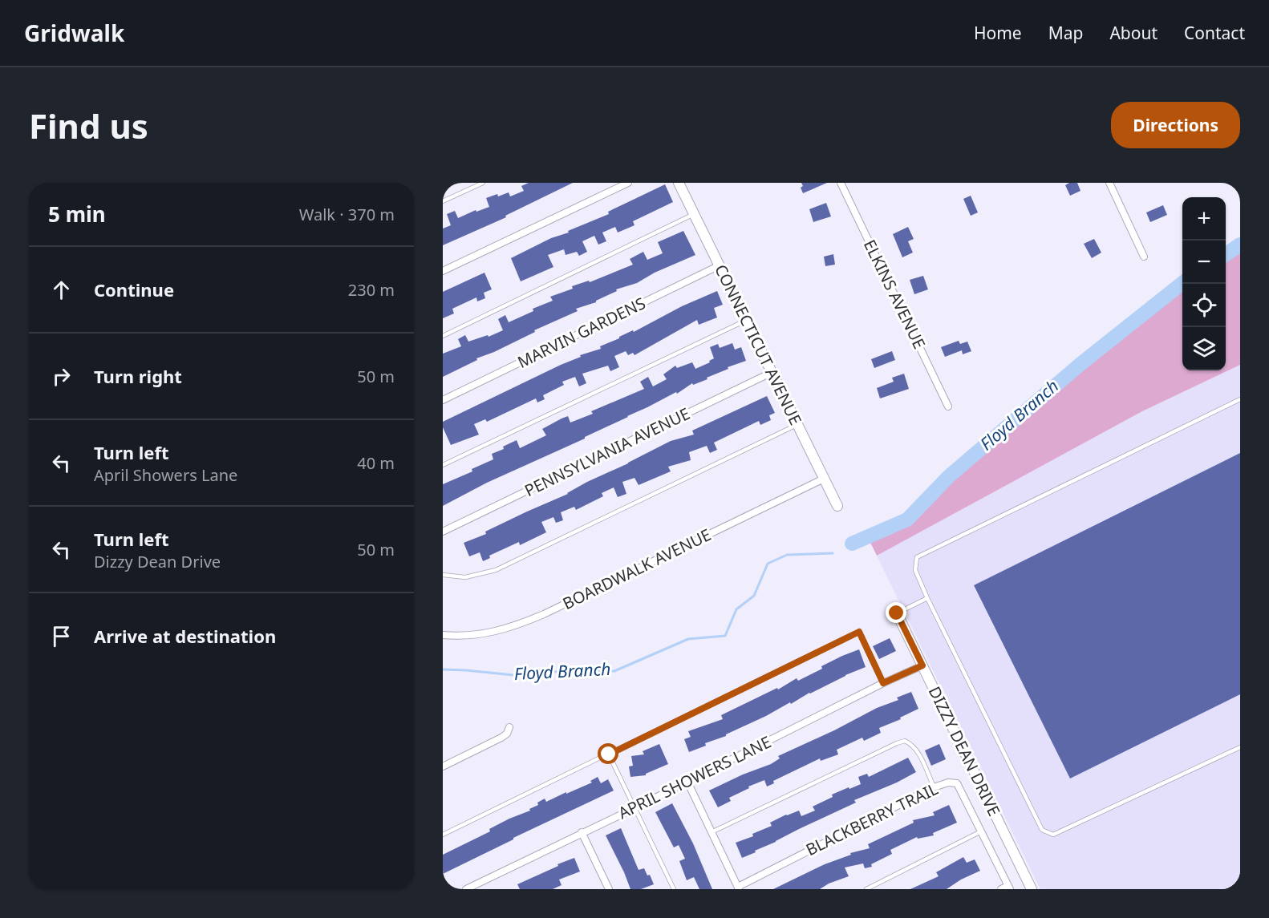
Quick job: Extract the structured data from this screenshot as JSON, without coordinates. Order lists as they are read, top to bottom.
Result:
{
  "streets": {
    "street": [
      "ELKINS AVENUE",
      "MARVIN GARDENS",
      "CONNECTICUT AVENUE",
      "PENNSYLVANIA AVENUE",
      "BOARDWALK AVENUE",
      "DIZZY DEAN DRIVE",
      "APRIL SHOWERS LANE",
      "BLACKBERRY TRAIL"
    ]
  },
  "crossings": [
    ["MARVIN GARDENS", "CONNECTICUT AVENUE"],
    ["CONNECTICUT AVENUE", "PENNSYLVANIA AVENUE"],
    ["CONNECTICUT AVENUE", "BOARDWALK AVENUE"],
    ["DIZZY DEAN DRIVE", "APRIL SHOWERS LANE"]
  ],
  "water": ["Floyd Branch"],
  "page": {
    "header": "Gridwalk",
    "nav": [
      "Home",
      "Map",
      "About",
      "Contact"
    ],
    "buttons": "Directions",
    "title": "Find us",
    "heading": ["5 min", "Walk · 370 m"],
    "map_buttons": ["+", "−"],
    "list": [
      ["Continue", "230 m"],
      ["Turn right", "50 m"],
      ["Turn left", "April Showers Lane", "40 m"],
      ["Turn left", "Dizzy Dean Drive", "50 m"],
      "Arrive at destination"
    ]
  }
}
